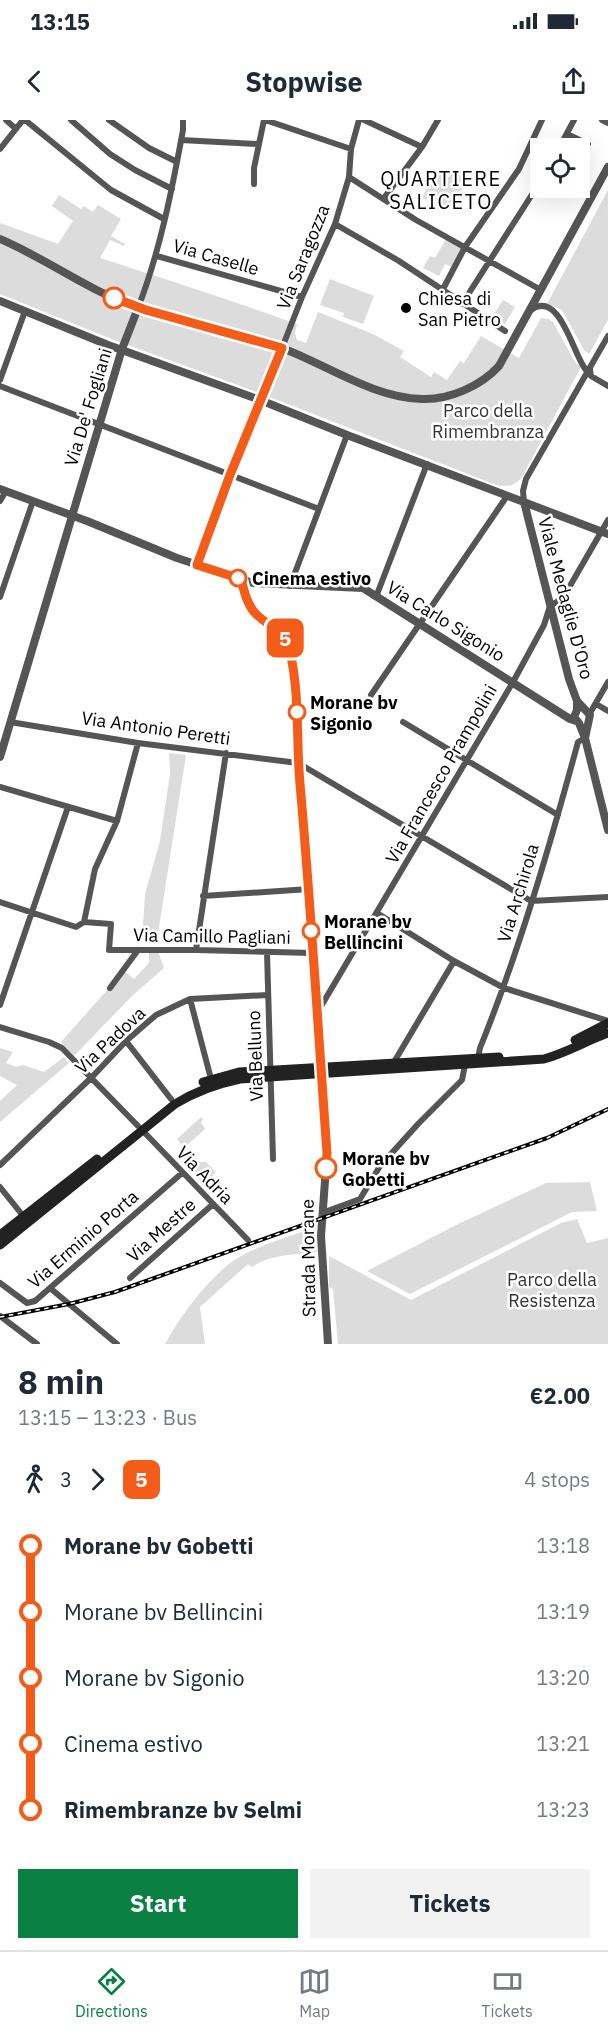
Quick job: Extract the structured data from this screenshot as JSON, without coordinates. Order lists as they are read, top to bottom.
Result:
{
  "streets": {
    "street": [
      "Via Caselle",
      "Via Saragozza",
      "Via De' Fogliani",
      "Viale Medaglie D'Oro",
      "Via Carlo Sigonio",
      "Via Antonio Peretti",
      "Via Francesco Prampolini",
      "Via Archirola",
      "Via Camillo Pagliani",
      "Via Padova",
      "Via Belluno",
      "Via Adria",
      "Via Mestre",
      "Via Erminio Porta",
      "Strada Morane"
    ]
  },
  "crossings": [
    ["Via Caselle", "Via Saragozza"],
    ["Via De' Fogliani", "Via Carlo Sigonio"],
    ["Via De' Fogliani", "Via Antonio Peretti"],
    ["Viale Medaglie D'Oro", "Via Carlo Sigonio"],
    ["Viale Medaglie D'Oro", "Via Francesco Prampolini"],
    ["Viale Medaglie D'Oro", "Via Archirola"],
    ["Via Carlo Sigonio", "Via Francesco Prampolini"],
    ["Via Carlo Sigonio", "Strada Morane"],
    ["Via Antonio Peretti", "Strada Morane"],
    ["Via Francesco Prampolini", "Strada Morane"],
    ["Via Camillo Pagliani", "Via Belluno"],
    ["Via Camillo Pagliani", "Strada Morane"],
    ["Via Padova", "Via Belluno"],
    ["Via Padova", "Via Adria"],
    ["Via Adria", "Via Mestre"],
    ["Via Adria", "Via Erminio Porta"]
  ],
  "districts": ["QUARTIERE SALICETO"],
  "parks": ["Parco della Rimembranza", "Parco della Resistenza"],
  "places": [
    "Chiesa di San Pietro",
    "Cinema estivo",
    "Morane bv Sigonio",
    "Morane bv Bellincini",
    "Morane bv Gobetti"
  ],
  "lines": ["bus line 5"],
  "page": {
    "status": "13:15",
    "header": "Stopwise",
    "on_map": "5",
    "heading": ["8 min", "13:15 – 13:23 · Bus", "€2.00"],
    "legs": ["3", "5", "4 stops"],
    "list": [
      {
        "name": "Morane bv Gobetti",
        "value": "13:18"
      },
      {
        "name": "Morane bv Bellincini",
        "value": "13:19"
      },
      {
        "name": "Morane bv Sigonio",
        "value": "13:20"
      },
      {
        "name": "Cinema estivo",
        "value": "13:21"
      },
      {
        "name": "Rimembranze bv Selmi",
        "value": "13:23"
      }
    ],
    "buttons": ["Start", "Tickets"],
    "tabs": ["Directions", "Map", "Tickets"]
  }
}
